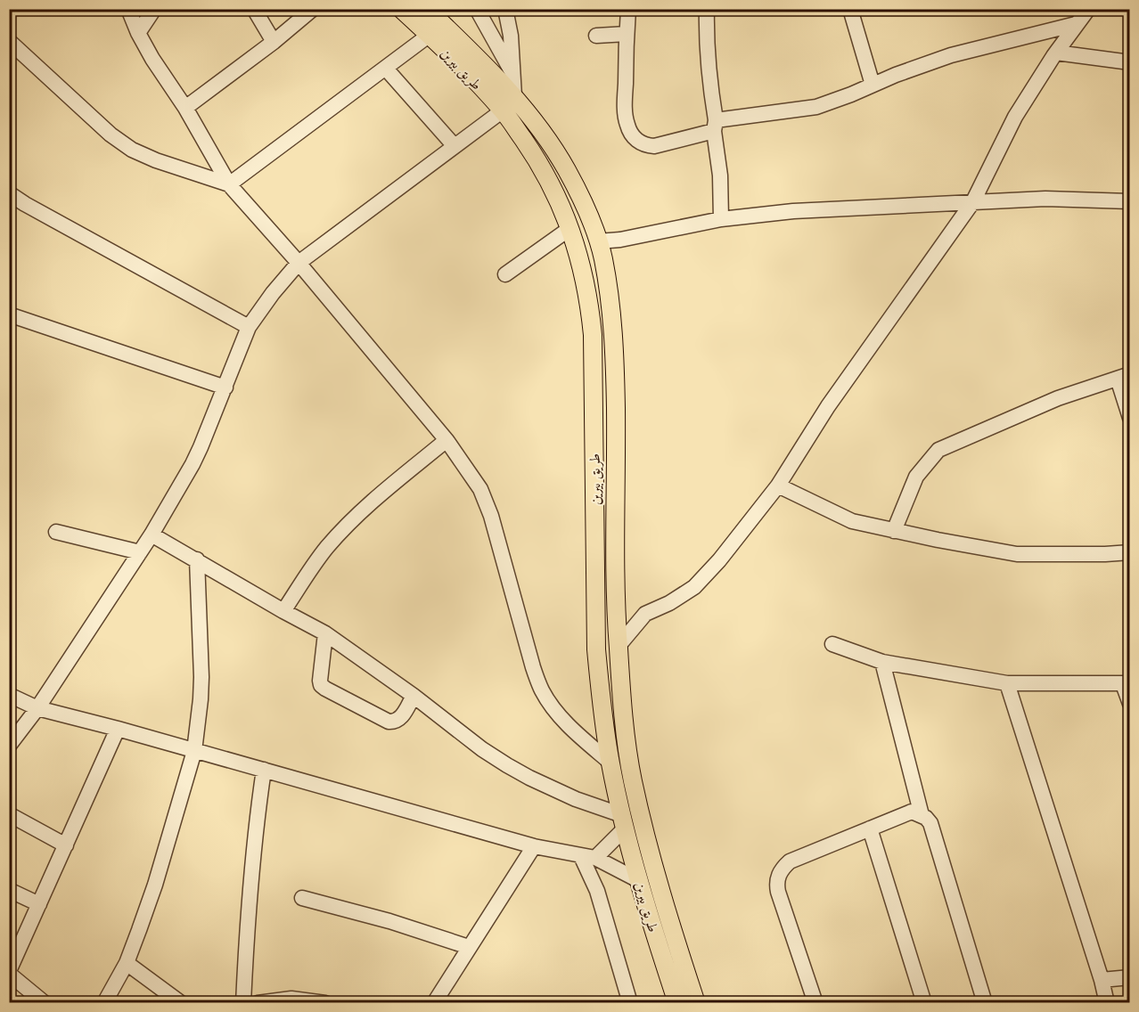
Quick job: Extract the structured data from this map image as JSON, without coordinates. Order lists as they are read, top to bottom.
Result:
{
  "streets": {
    "main road": ["طريق بيرين"]
  }
}
